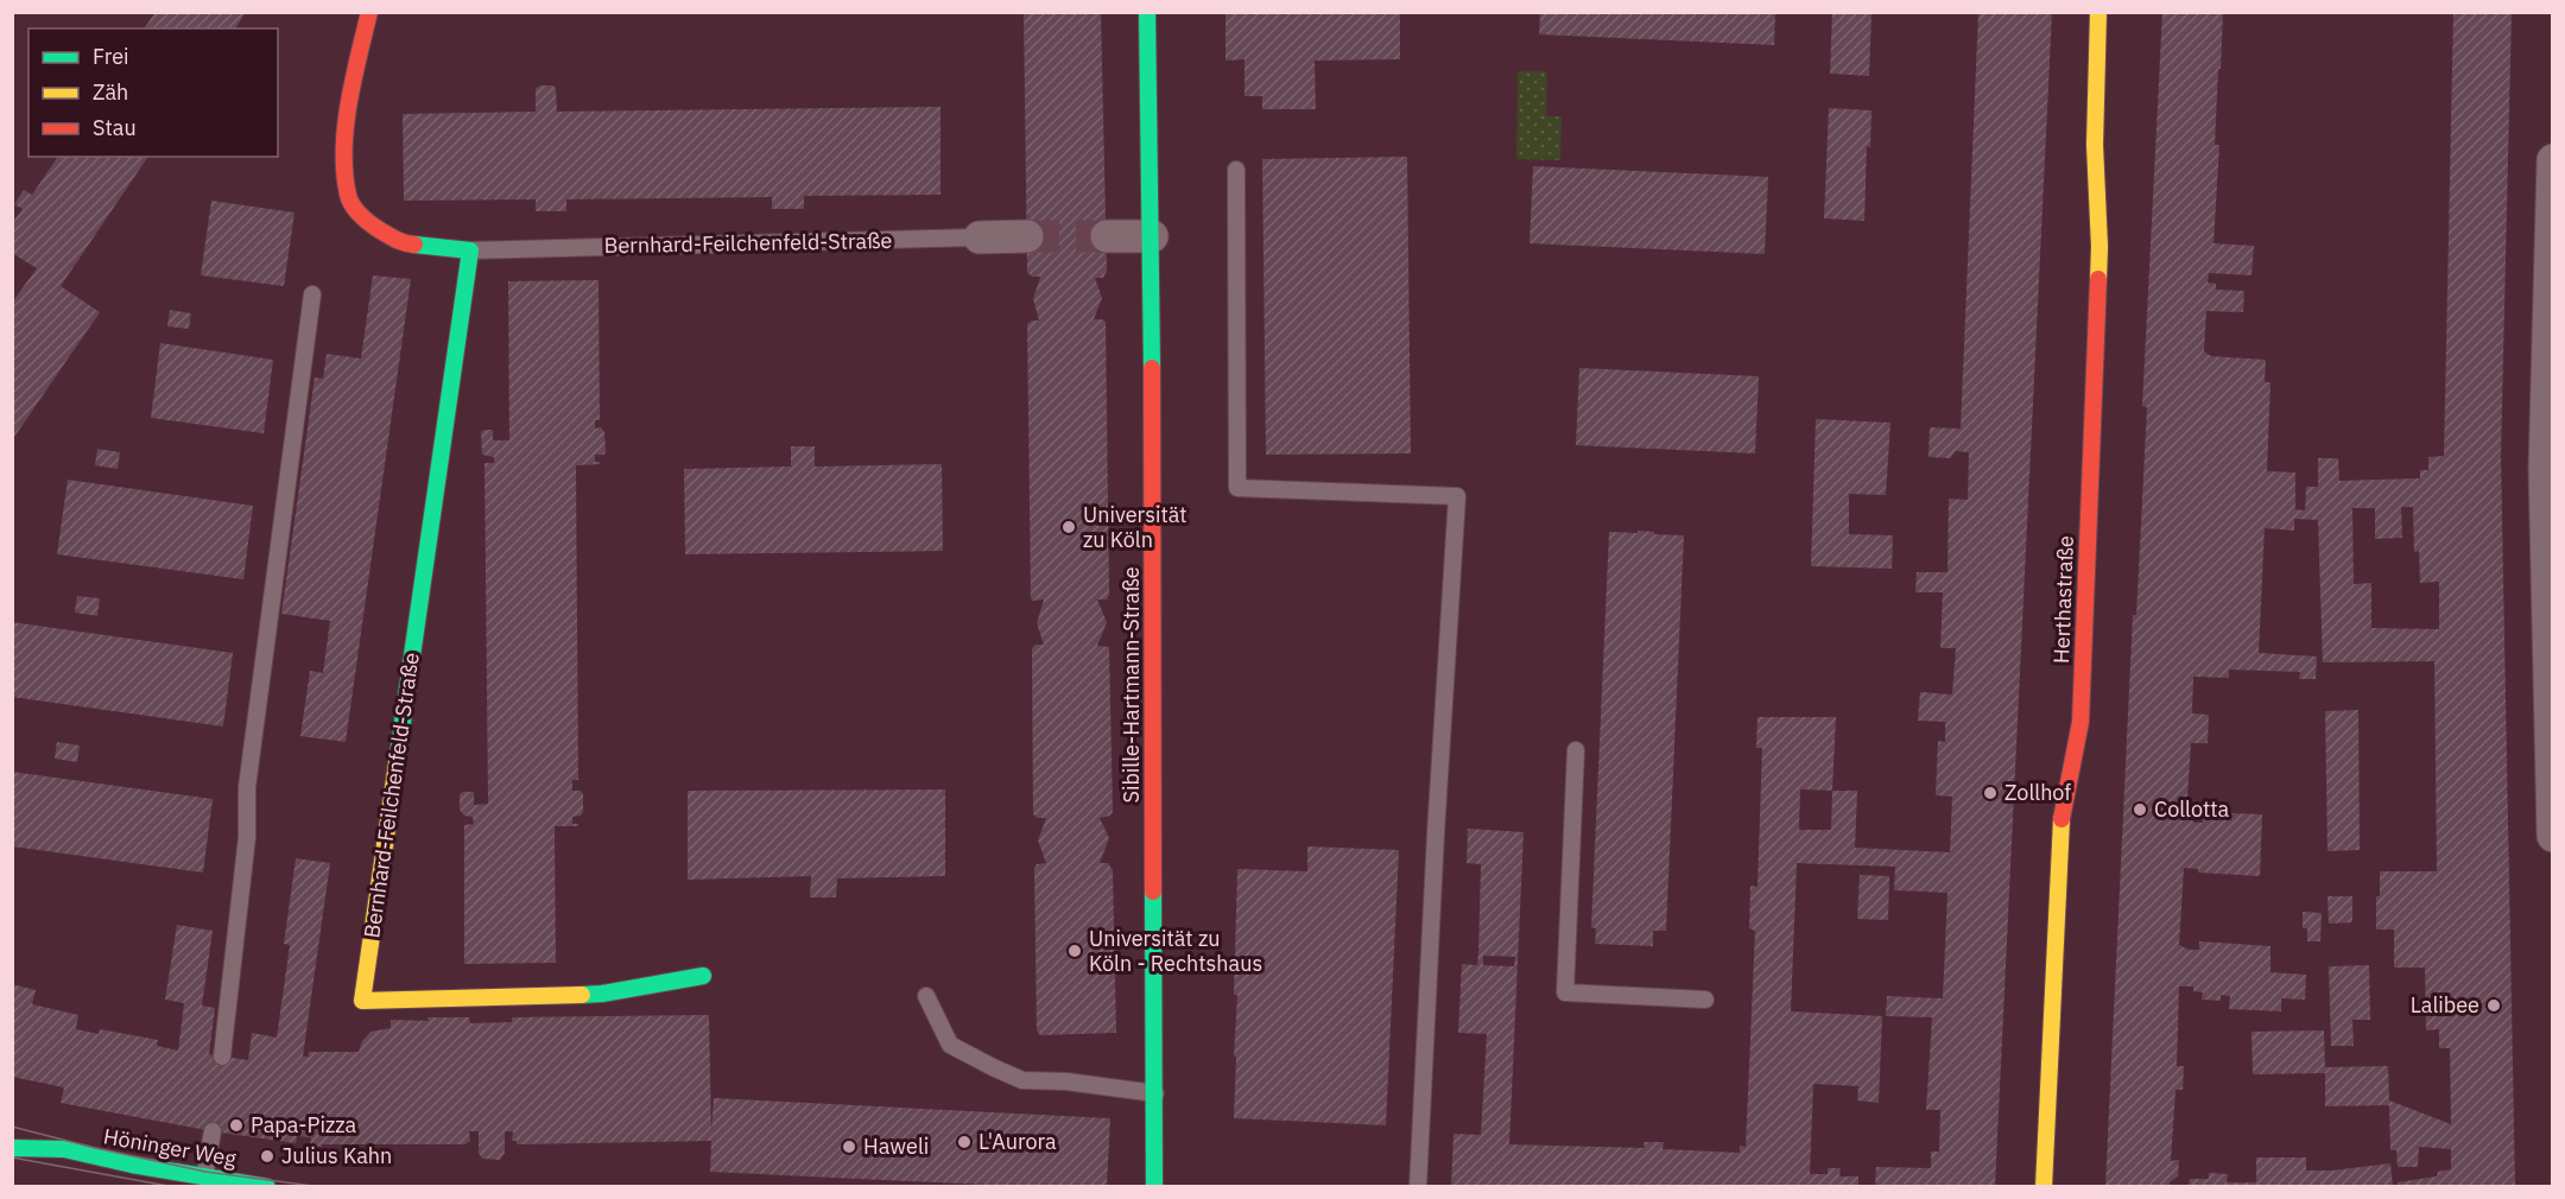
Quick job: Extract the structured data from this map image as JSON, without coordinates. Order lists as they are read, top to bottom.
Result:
{
  "streets": {
    "street": [
      "Bernhard-Feilchenfeld-Straße",
      "Herthastraße",
      "Sibille-Hartmann-Straße",
      "Höninger Weg"
    ]
  },
  "places": [
    "Universität zu Köln",
    "Zollhof",
    "Collotta",
    "Universität zu Köln - Rechtshaus",
    "Lalibee",
    "Papa-Pizza",
    "L'Aurora",
    "Haweli",
    "Julius Kahn"
  ],
  "legend": ["Frei", "Zäh", "Stau"]
}
